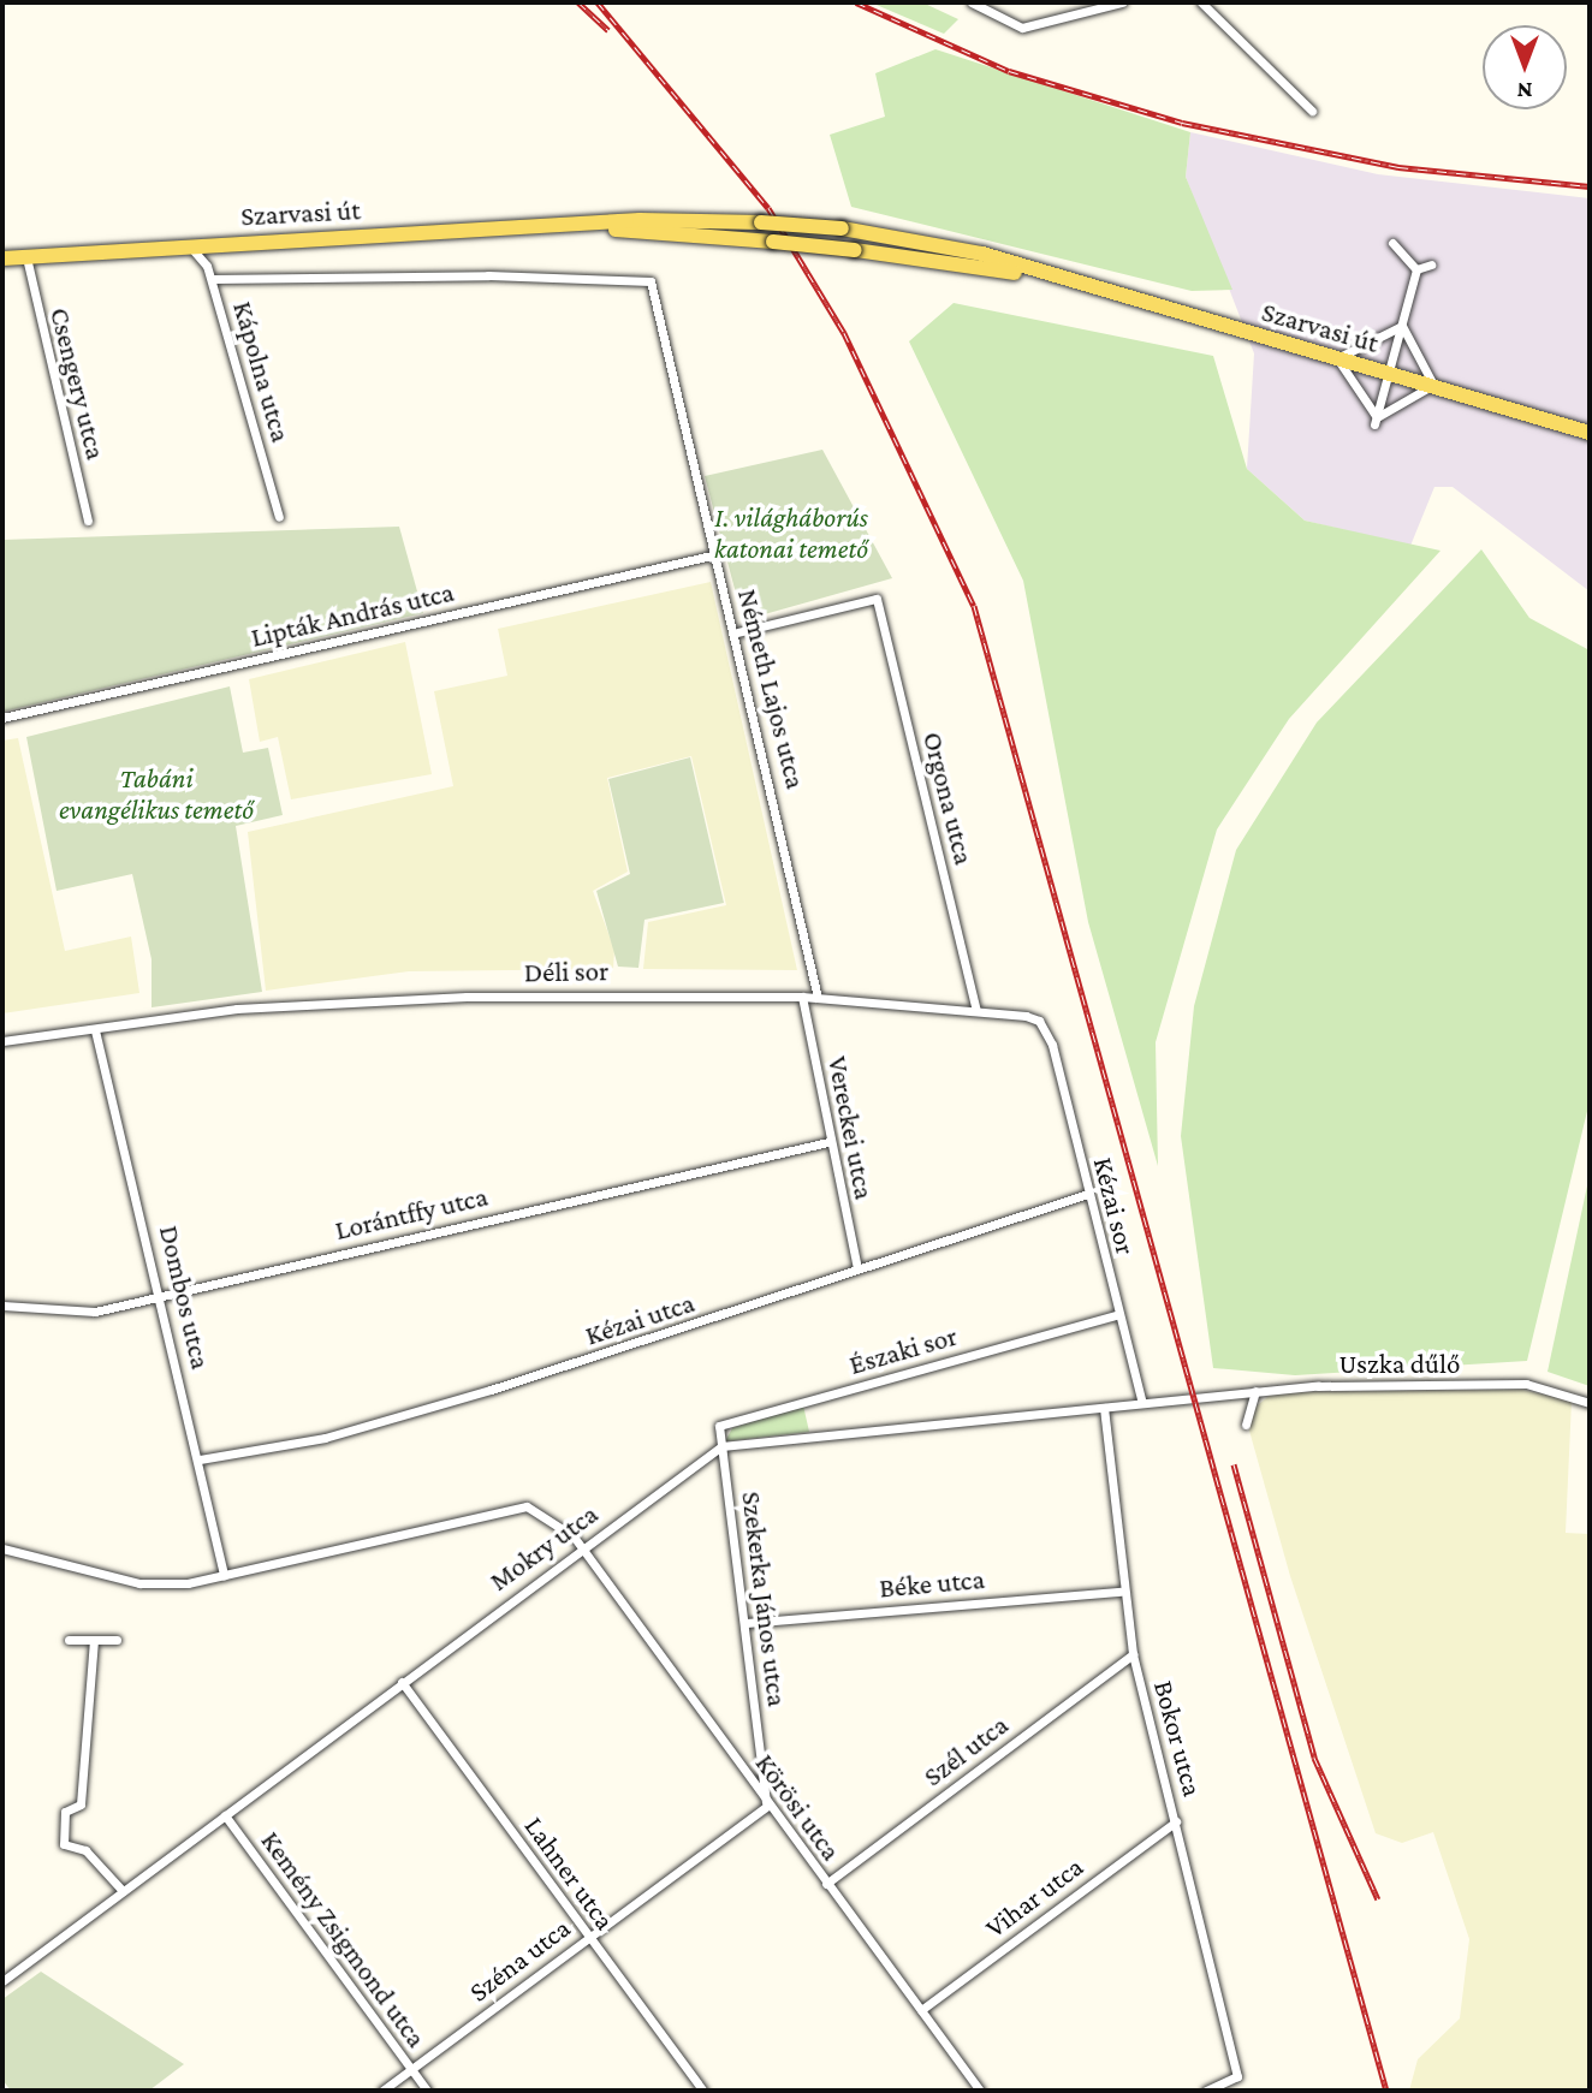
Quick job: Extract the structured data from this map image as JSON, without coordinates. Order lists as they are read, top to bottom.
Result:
{
  "streets": {
    "main road": ["Szarvasi út"],
    "street": [
      "Kápolna utca",
      "Csengery utca",
      "Lipták András utca",
      "Németh Lajos utca",
      "Orgona utca",
      "Déli sor",
      "Vereckei utca",
      "Kézai sor",
      "Lorántffy utca",
      "Dombos utca",
      "Kézai utca",
      "Északi sor",
      "Uszka dűlő",
      "Mokry utca",
      "Béke utca",
      "Szekerka János utca",
      "Bokor utca",
      "Szél utca",
      "Körösi utca",
      "Lahner utca",
      "Vihar utca",
      "Kemény Zsigmond utca",
      "Széna utca"
    ]
  },
  "crossings": [
    ["Szarvasi út", "Kápolna utca"],
    ["Szarvasi út", "Csengery utca"],
    ["Kápolna utca", "Németh Lajos utca"],
    ["Lipták András utca", "Németh Lajos utca"],
    ["Németh Lajos utca", "Orgona utca"],
    ["Németh Lajos utca", "Déli sor"],
    ["Orgona utca", "Déli sor"],
    ["Déli sor", "Vereckei utca"],
    ["Déli sor", "Kézai sor"],
    ["Déli sor", "Dombos utca"],
    ["Vereckei utca", "Lorántffy utca"],
    ["Vereckei utca", "Kézai utca"],
    ["Kézai sor", "Kézai utca"],
    ["Kézai sor", "Északi sor"],
    ["Kézai sor", "Uszka dűlő"],
    ["Lorántffy utca", "Dombos utca"],
    ["Dombos utca", "Kézai utca"],
    ["Északi sor", "Mokry utca"],
    ["Északi sor", "Szekerka János utca"],
    ["Mokry utca", "Szekerka János utca"],
    ["Mokry utca", "Körösi utca"],
    ["Mokry utca", "Lahner utca"],
    ["Mokry utca", "Kemény Zsigmond utca"],
    ["Béke utca", "Szekerka János utca"],
    ["Béke utca", "Bokor utca"],
    ["Szekerka János utca", "Körösi utca"],
    ["Szekerka János utca", "Széna utca"],
    ["Bokor utca", "Szél utca"],
    ["Bokor utca", "Vihar utca"],
    ["Szél utca", "Körösi utca"],
    ["Körösi utca", "Vihar utca"],
    ["Körösi utca", "Széna utca"],
    ["Lahner utca", "Széna utca"],
    ["Kemény Zsigmond utca", "Széna utca"]
  ],
  "parks": ["I. világháborús katonai temető", "Tabáni evangélikus temető"],
  "north": "bottom"
}
